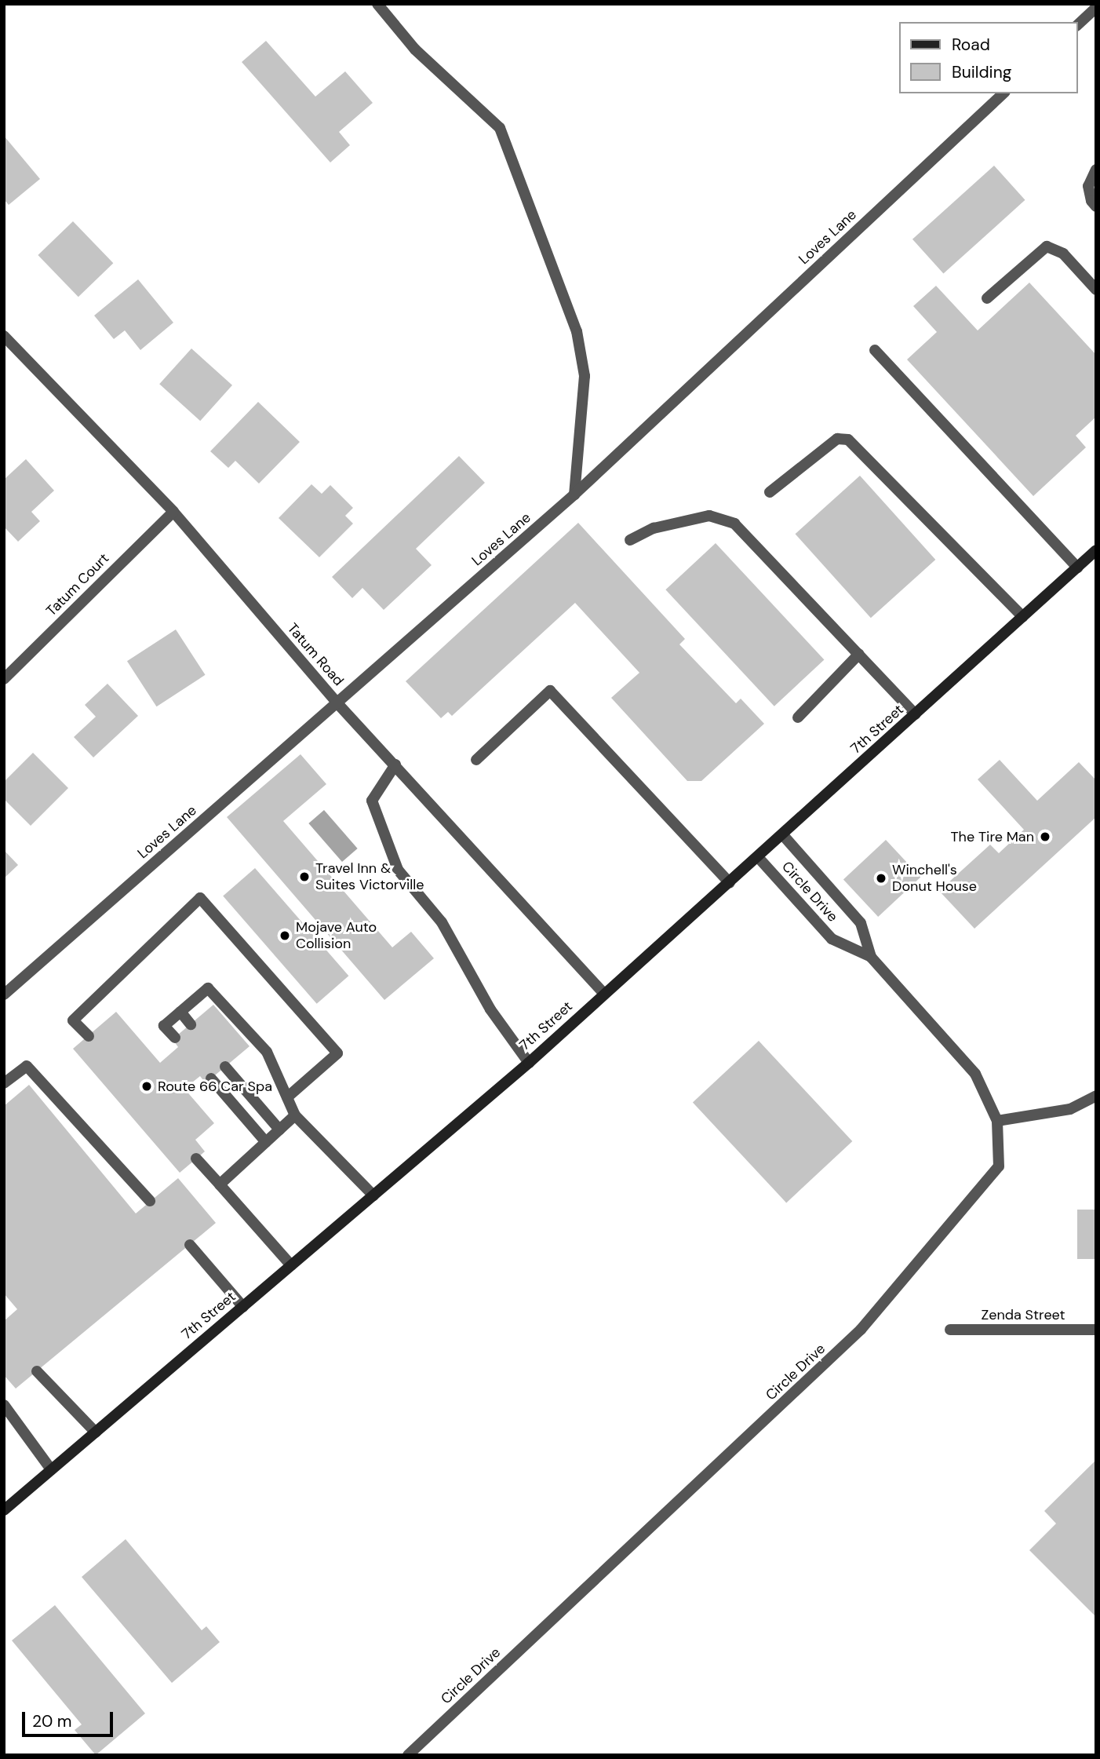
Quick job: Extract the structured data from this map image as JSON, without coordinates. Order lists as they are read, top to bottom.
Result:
{
  "streets": {
    "main road": ["7th Street"],
    "street": [
      "Loves Lane",
      "Tatum Court",
      "Tatum Road",
      "Circle Drive",
      "Zenda Street"
    ]
  },
  "crossings": [
    ["Loves Lane", "Tatum Road"],
    ["Tatum Court", "Tatum Road"],
    ["Tatum Road", "7th Street"],
    ["7th Street", "Circle Drive"]
  ],
  "places": [
    "The Tire Man",
    "Travel Inn & Suites Victorville",
    "Winchell's Donut House",
    "Mojave Auto Collision",
    "Route 66 Car Spa"
  ],
  "legend": ["Road", "Building"],
  "scale_bar": "20 m"
}
